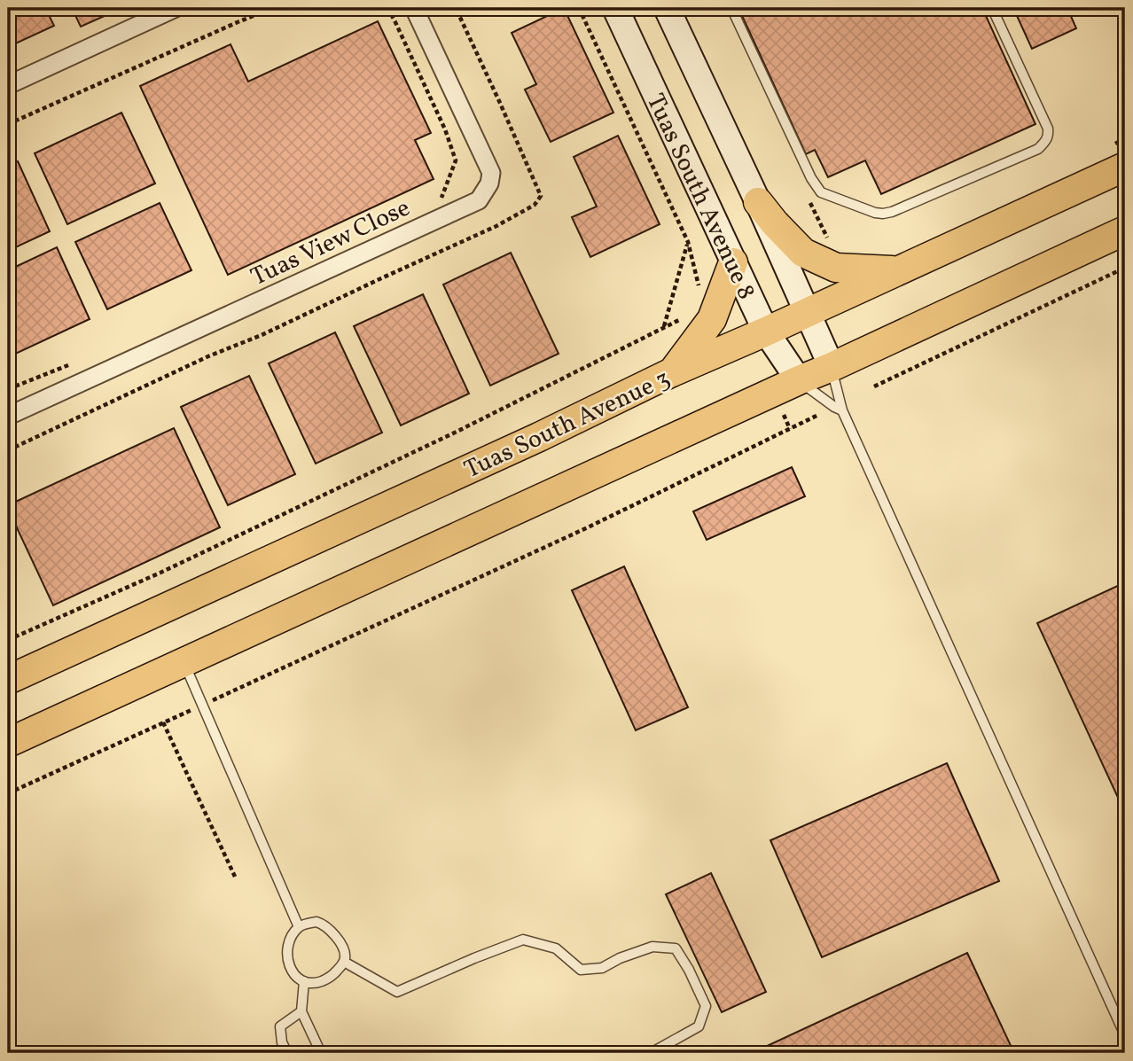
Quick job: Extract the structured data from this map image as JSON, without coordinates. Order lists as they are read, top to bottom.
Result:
{
  "streets": {
    "main road": ["Tuas South Avenue 3"],
    "street": ["Tuas South Avenue 8", "Tuas View Close"]
  },
  "crossings": [
    ["Tuas South Avenue 8", "Tuas South Avenue 3"]
  ]
}
